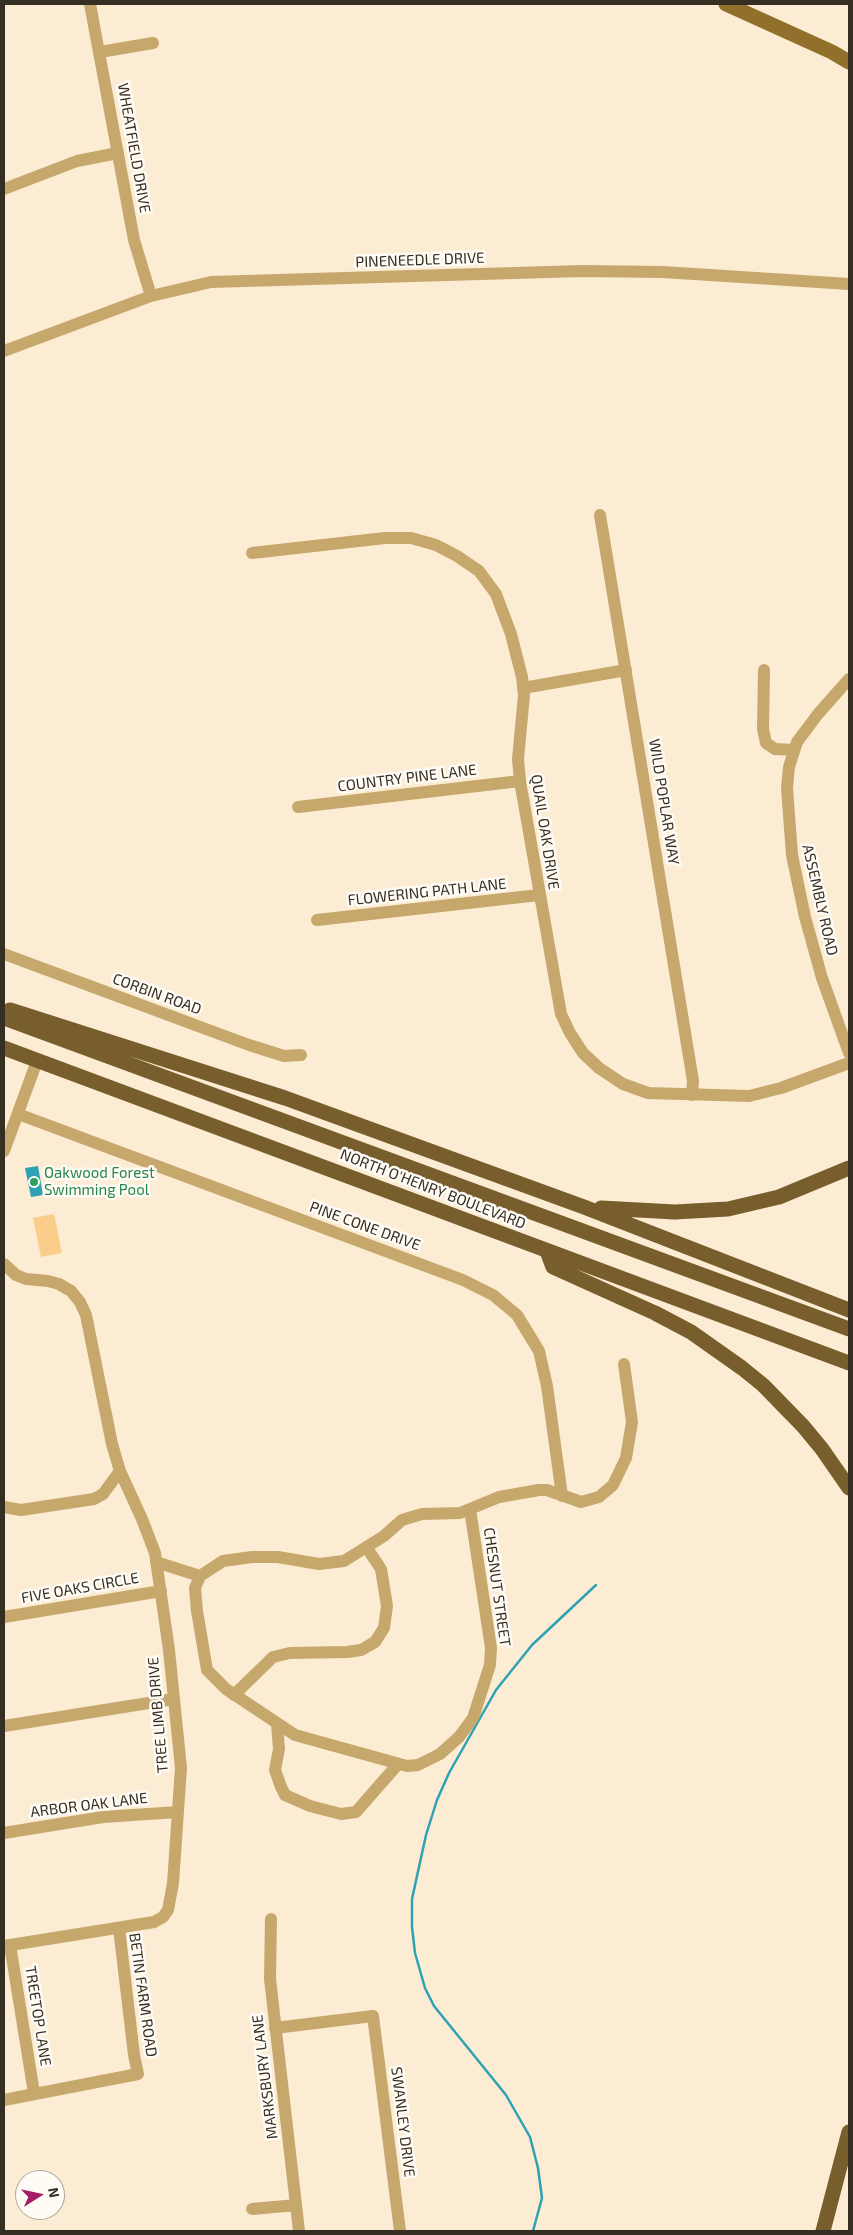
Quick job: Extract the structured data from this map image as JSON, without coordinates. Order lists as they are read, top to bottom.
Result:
{
  "streets": {
    "highway": ["NORTH O'HENRY BOULEVARD"],
    "street": [
      "WHEATFIELD DRIVE",
      "PINENEEDLE DRIVE",
      "COUNTRY PINE LANE",
      "WILD POPLAR WAY",
      "QUAIL OAK DRIVE",
      "FLOWERING PATH LANE",
      "ASSEMBLY ROAD",
      "CORBIN ROAD",
      "PINE CONE DRIVE",
      "CHESNUT STREET",
      "FIVE OAKS CIRCLE",
      "TREE LIMB DRIVE",
      "ARBOR OAK LANE",
      "BETIN FARM ROAD",
      "TREETOP LANE",
      "MARKSBURY LANE",
      "SWANLEY DRIVE"
    ]
  },
  "crossings": [
    ["WHEATFIELD DRIVE", "PINENEEDLE DRIVE"],
    ["COUNTRY PINE LANE", "QUAIL OAK DRIVE"],
    ["WILD POPLAR WAY", "QUAIL OAK DRIVE"],
    ["QUAIL OAK DRIVE", "FLOWERING PATH LANE"],
    ["PINE CONE DRIVE", "CHESNUT STREET"],
    ["FIVE OAKS CIRCLE", "TREE LIMB DRIVE"],
    ["TREE LIMB DRIVE", "ARBOR OAK LANE"],
    ["TREE LIMB DRIVE", "BETIN FARM ROAD"],
    ["BETIN FARM ROAD", "TREETOP LANE"],
    ["MARKSBURY LANE", "SWANLEY DRIVE"]
  ],
  "places": ["Oakwood Forest Swimming Pool"],
  "north": "right"
}
